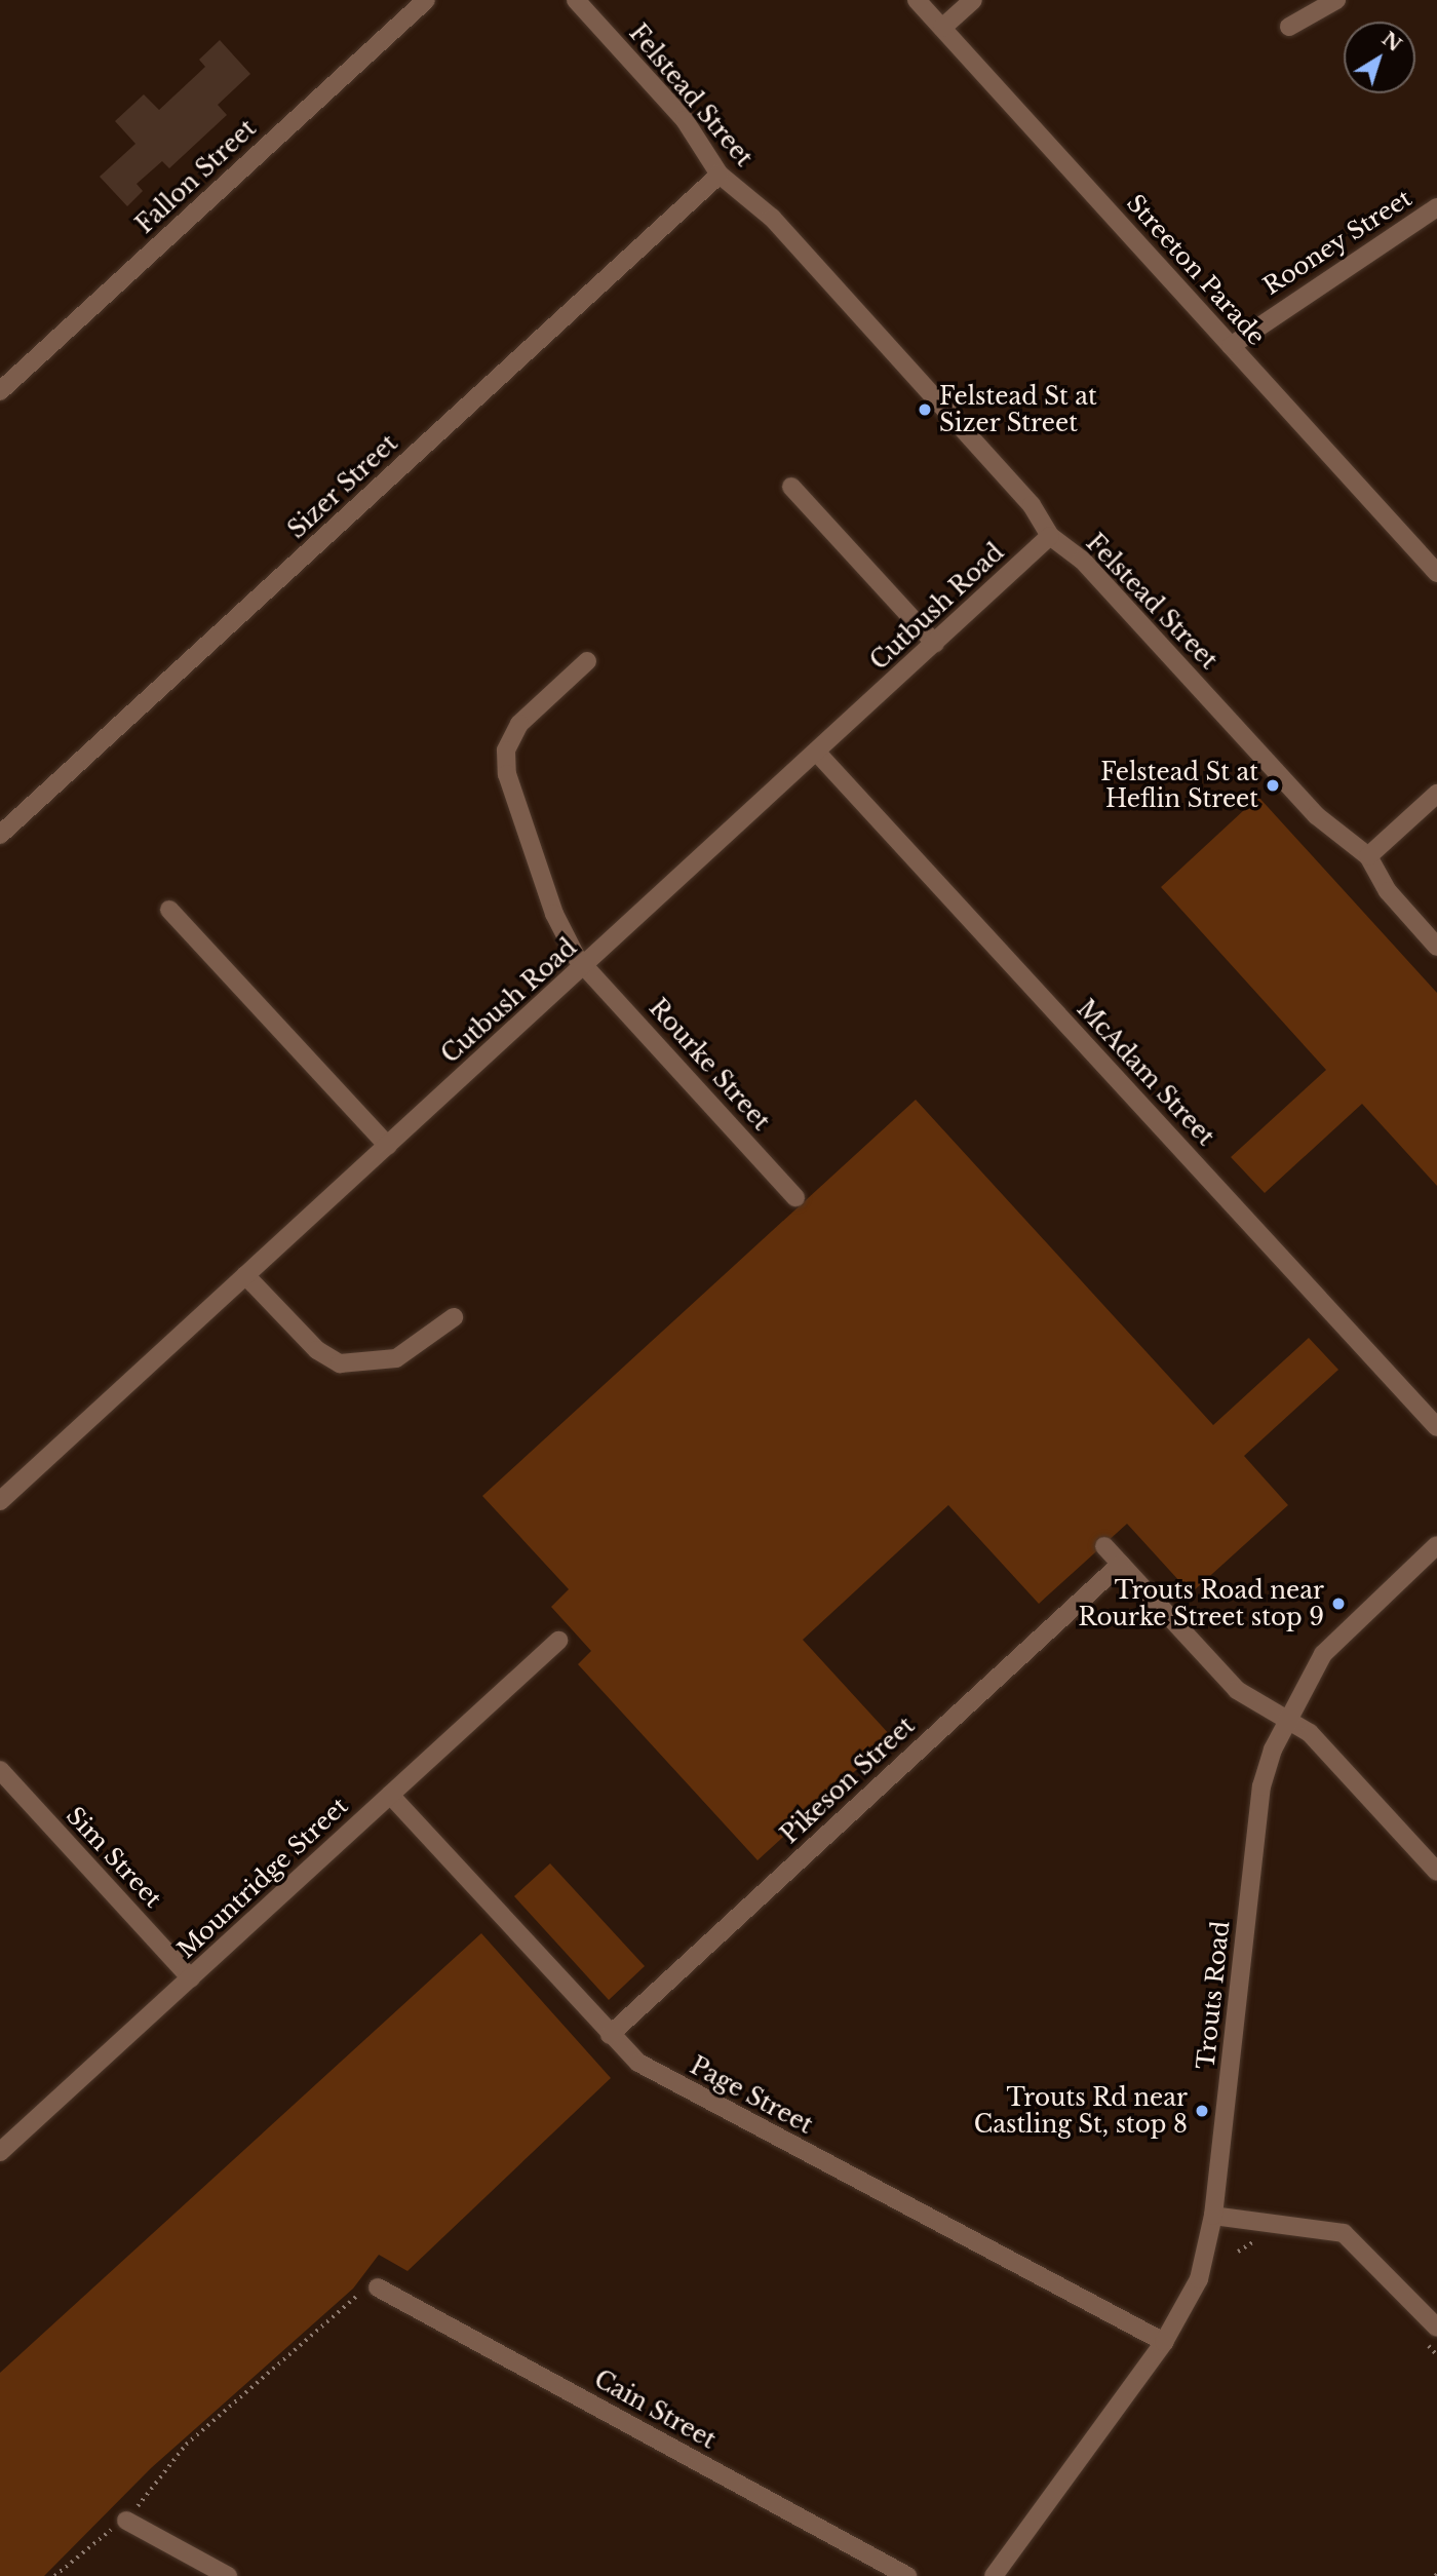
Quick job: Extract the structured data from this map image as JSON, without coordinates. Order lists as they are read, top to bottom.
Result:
{
  "streets": {
    "street": [
      "Felstead Street",
      "Fallon Street",
      "Rooney Street",
      "Streeton Parade",
      "Sizer Street",
      "Cutbush Road",
      "Rourke Street",
      "McAdam Street",
      "Pikeson Street",
      "Sim Street",
      "Mountridge Street",
      "Trouts Road",
      "Page Street",
      "Cain Street"
    ]
  },
  "crossings": [
    ["Felstead Street", "Sizer Street"],
    ["Felstead Street", "Cutbush Road"],
    ["Rooney Street", "Streeton Parade"],
    ["Cutbush Road", "Rourke Street"],
    ["Cutbush Road", "McAdam Street"],
    ["Pikeson Street", "Page Street"],
    ["Sim Street", "Mountridge Street"],
    ["Mountridge Street", "Page Street"],
    ["Trouts Road", "Page Street"]
  ],
  "places": [
    "Felstead St at Sizer Street",
    "Felstead St at Heflin Street",
    "Trouts Road near Rourke Street stop 9",
    "Trouts Rd near Castling St, stop 8"
  ],
  "north": "top right"
}
